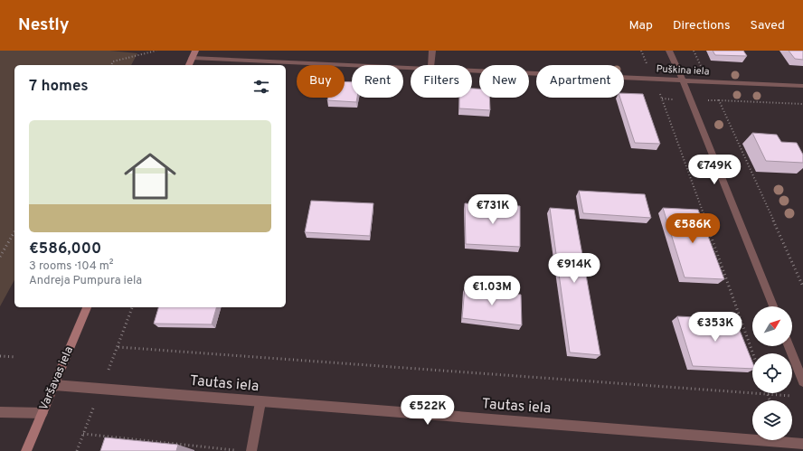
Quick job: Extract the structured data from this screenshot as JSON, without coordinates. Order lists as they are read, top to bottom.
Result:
{
  "streets": {
    "street": ["Puškina iela", "Varšavas iela", "Tautas iela"]
  },
  "crossings": [
    ["Varšavas iela", "Tautas iela"]
  ],
  "north": "top right",
  "page": {
    "header": "Nestly",
    "nav": ["Map", "Directions", "Saved"],
    "chip": [
      "Buy",
      "Rent",
      "Filters",
      "New",
      "Apartment"
    ],
    "heading": "7 homes",
    "list": [
      {
        "name": "€586,000",
        "note": "3 rooms · 104 m² · Andreja Pumpura iela"
      }
    ],
    "price": [
      "€749K",
      "€731K",
      "€586K",
      "€914K",
      "€1.03M",
      "€353K",
      "€522K"
    ]
  }
}
